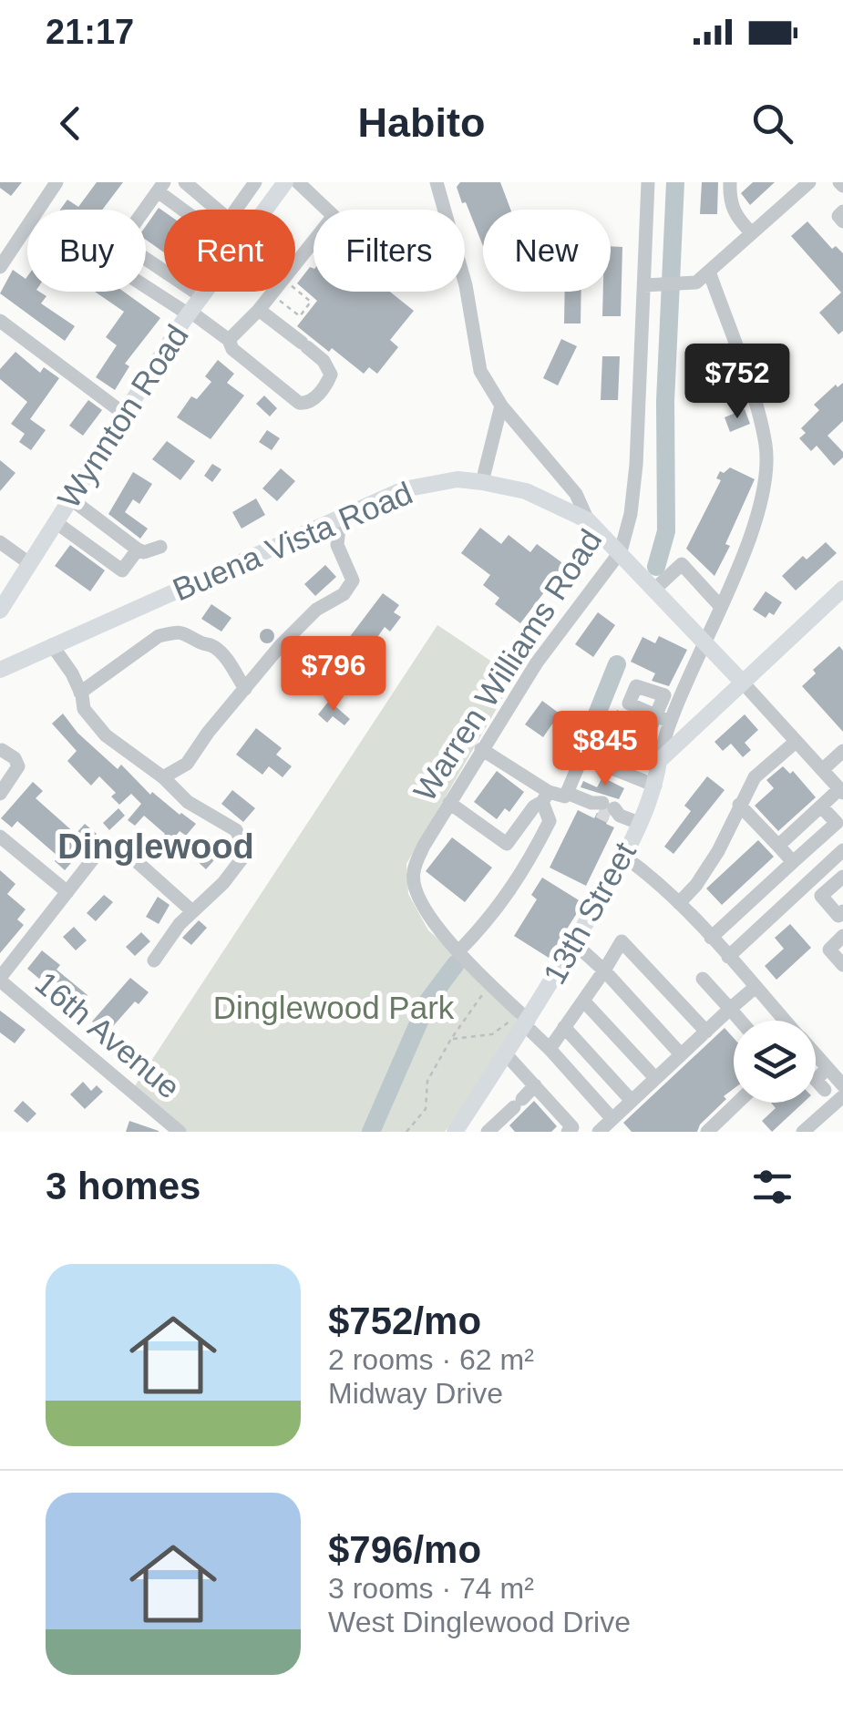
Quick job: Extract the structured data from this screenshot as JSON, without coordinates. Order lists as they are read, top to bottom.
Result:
{
  "streets": {
    "main road": ["Wynnton Road", "Buena Vista Road", "13th Street"],
    "street": ["Warren Williams Road", "16th Avenue"]
  },
  "crossings": [
    ["Buena Vista Road", "Warren Williams Road"],
    ["Warren Williams Road", "13th Street"]
  ],
  "districts": ["Dinglewood"],
  "parks": ["Dinglewood Park"],
  "page": {
    "status": "21:17",
    "header": "Habito",
    "chip": [
      "Buy",
      "Rent",
      "Filters",
      "New"
    ],
    "price": ["$752", "$796", "$845"],
    "heading": "3 homes",
    "list": [
      {
        "name": "$752/mo",
        "note": "2 rooms · 62 m² · Midway Drive"
      },
      {
        "name": "$796/mo",
        "note": "3 rooms · 74 m² · West Dinglewood Drive"
      }
    ]
  }
}
